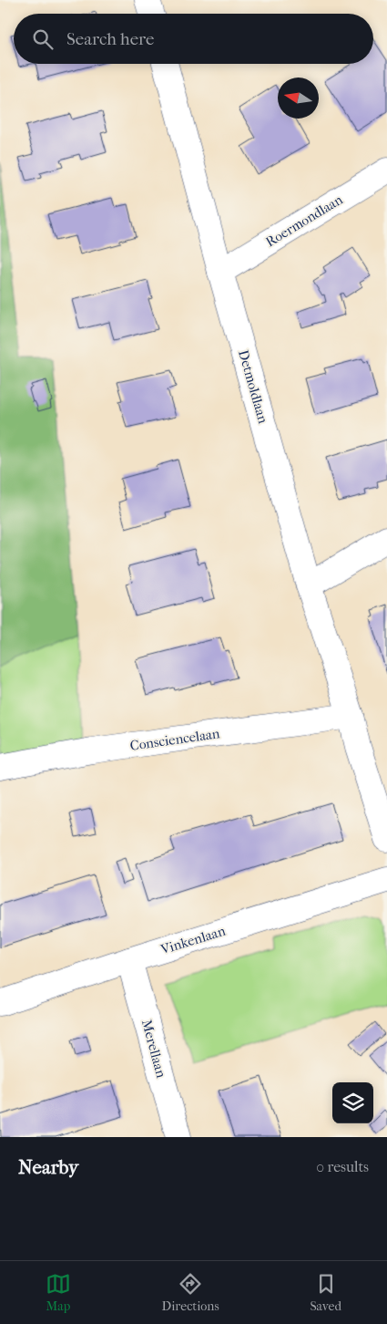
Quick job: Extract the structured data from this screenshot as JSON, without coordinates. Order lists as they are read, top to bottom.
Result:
{
  "streets": {
    "street": [
      "Roermondlaan",
      "Detmoldlaan",
      "Consciencelaan",
      "Vinkenlaan",
      "Merellaan"
    ]
  },
  "crossings": [
    ["Roermondlaan", "Detmoldlaan"],
    ["Detmoldlaan", "Consciencelaan"],
    ["Vinkenlaan", "Merellaan"]
  ],
  "north": "left",
  "page": {
    "search": "Search here",
    "heading": ["Nearby", "0 results"],
    "nav": ["Map", "Directions", "Saved"]
  }
}
